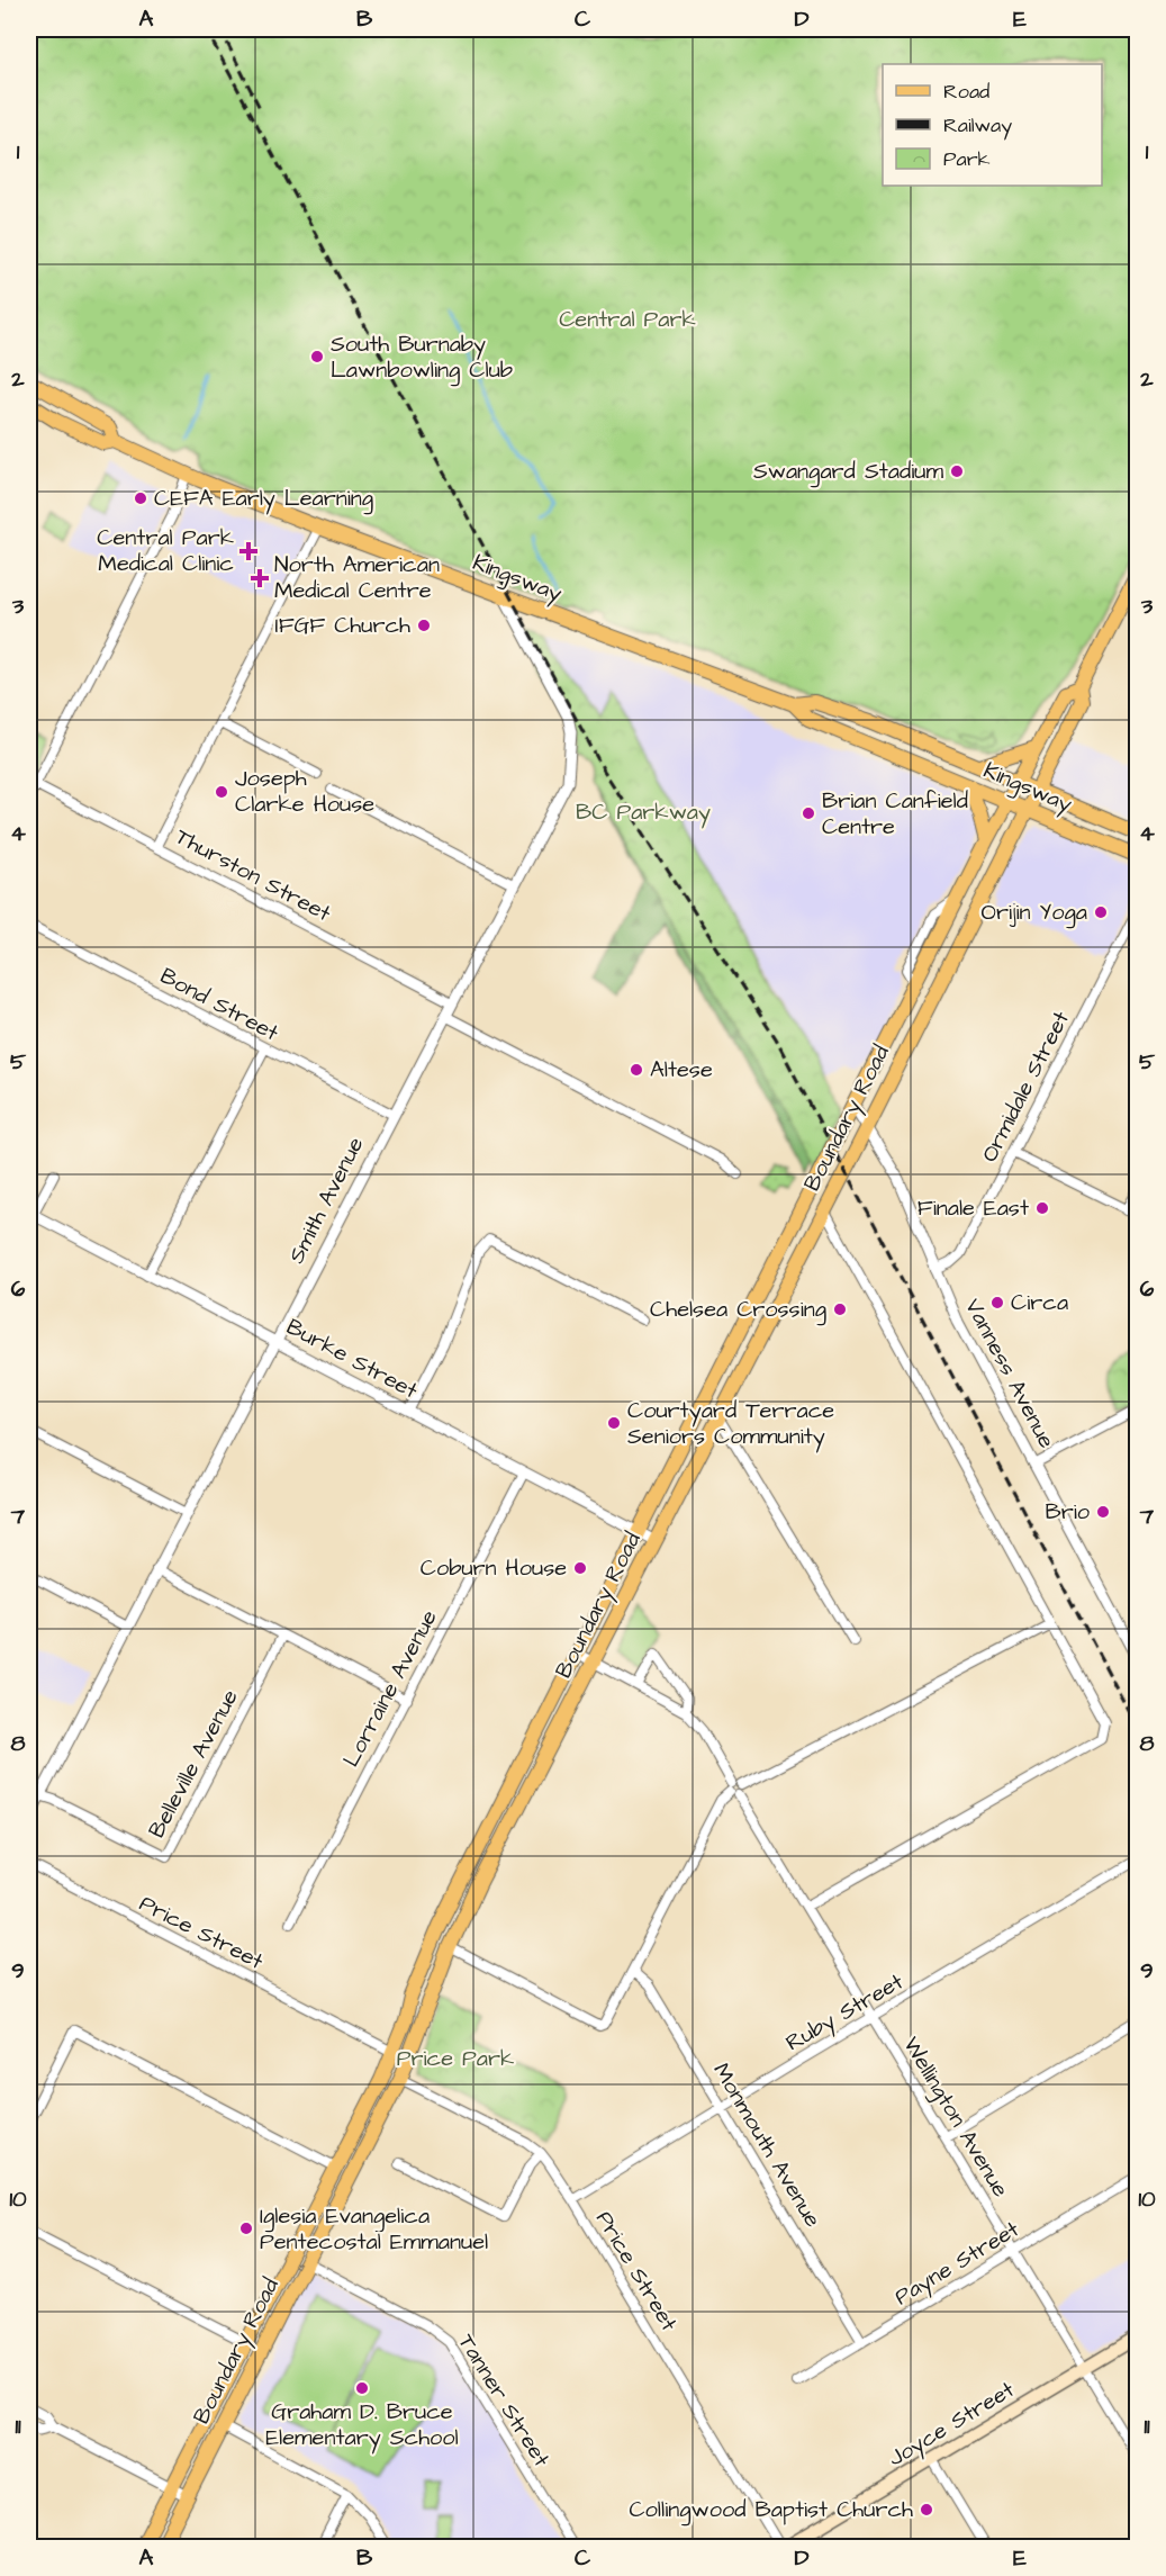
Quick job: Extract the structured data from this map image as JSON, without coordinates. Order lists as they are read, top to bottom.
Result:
{
  "streets": {
    "main road": ["Kingsway", "Boundary Road", "Joyce Street"],
    "street": [
      "Thurston Street",
      "Bond Street",
      "Ormidale Street",
      "Smith Avenue",
      "Burke Street",
      "Vanness Avenue",
      "Lorraine Avenue",
      "Belleville Avenue",
      "Price Street",
      "Ruby Street",
      "Wellington Avenue",
      "Monmouth Avenue",
      "Payne Street",
      "Tanner Street"
    ]
  },
  "crossings": [
    ["Kingsway", "Boundary Road"],
    ["Kingsway", "Smith Avenue"],
    ["Thurston Street", "Smith Avenue"],
    ["Bond Street", "Smith Avenue"],
    ["Ormidale Street", "Vanness Avenue"],
    ["Boundary Road", "Burke Street"],
    ["Boundary Road", "Vanness Avenue"],
    ["Boundary Road", "Price Street"],
    ["Boundary Road", "Wellington Avenue"],
    ["Boundary Road", "Tanner Street"],
    ["Smith Avenue", "Burke Street"],
    ["Smith Avenue", "Belleville Avenue"],
    ["Burke Street", "Lorraine Avenue"],
    ["Price Street", "Ruby Street"],
    ["Ruby Street", "Wellington Avenue"],
    ["Ruby Street", "Monmouth Avenue"],
    ["Wellington Avenue", "Payne Street"],
    ["Wellington Avenue", "Joyce Street"],
    ["Monmouth Avenue", "Payne Street"]
  ],
  "parks": ["Central Park", "BC Parkway", "Price Park"],
  "places": {
    "other": [
      "South Burnaby Lawnbowling Club",
      "Swangard Stadium",
      "CEFA Early Learning",
      "IFGF Church",
      "Joseph Clarke House",
      "Brian Canfield Centre",
      "Orijin Yoga",
      "Altese",
      "Finale East",
      "Circa",
      "Chelsea Crossing",
      "Courtyard Terrace Seniors Community",
      "Brio",
      "Coburn House",
      "Iglesia Evangelica Pentecostal Emmanuel",
      "Graham D. Bruce Elementary School",
      "Collingwood Baptist Church"
    ],
    "health": ["Central Park Medical Clinic", "North American Medical Centre"]
  },
  "legend": ["Road", "Railway", "Park"],
  "grid": {
    "columns": [
      "A",
      "B",
      "C",
      "D",
      "E"
    ],
    "rows": [
      "1",
      "2",
      "3",
      "4",
      "5",
      "6",
      "7",
      "8",
      "9",
      "10",
      "11"
    ]
  }
}
